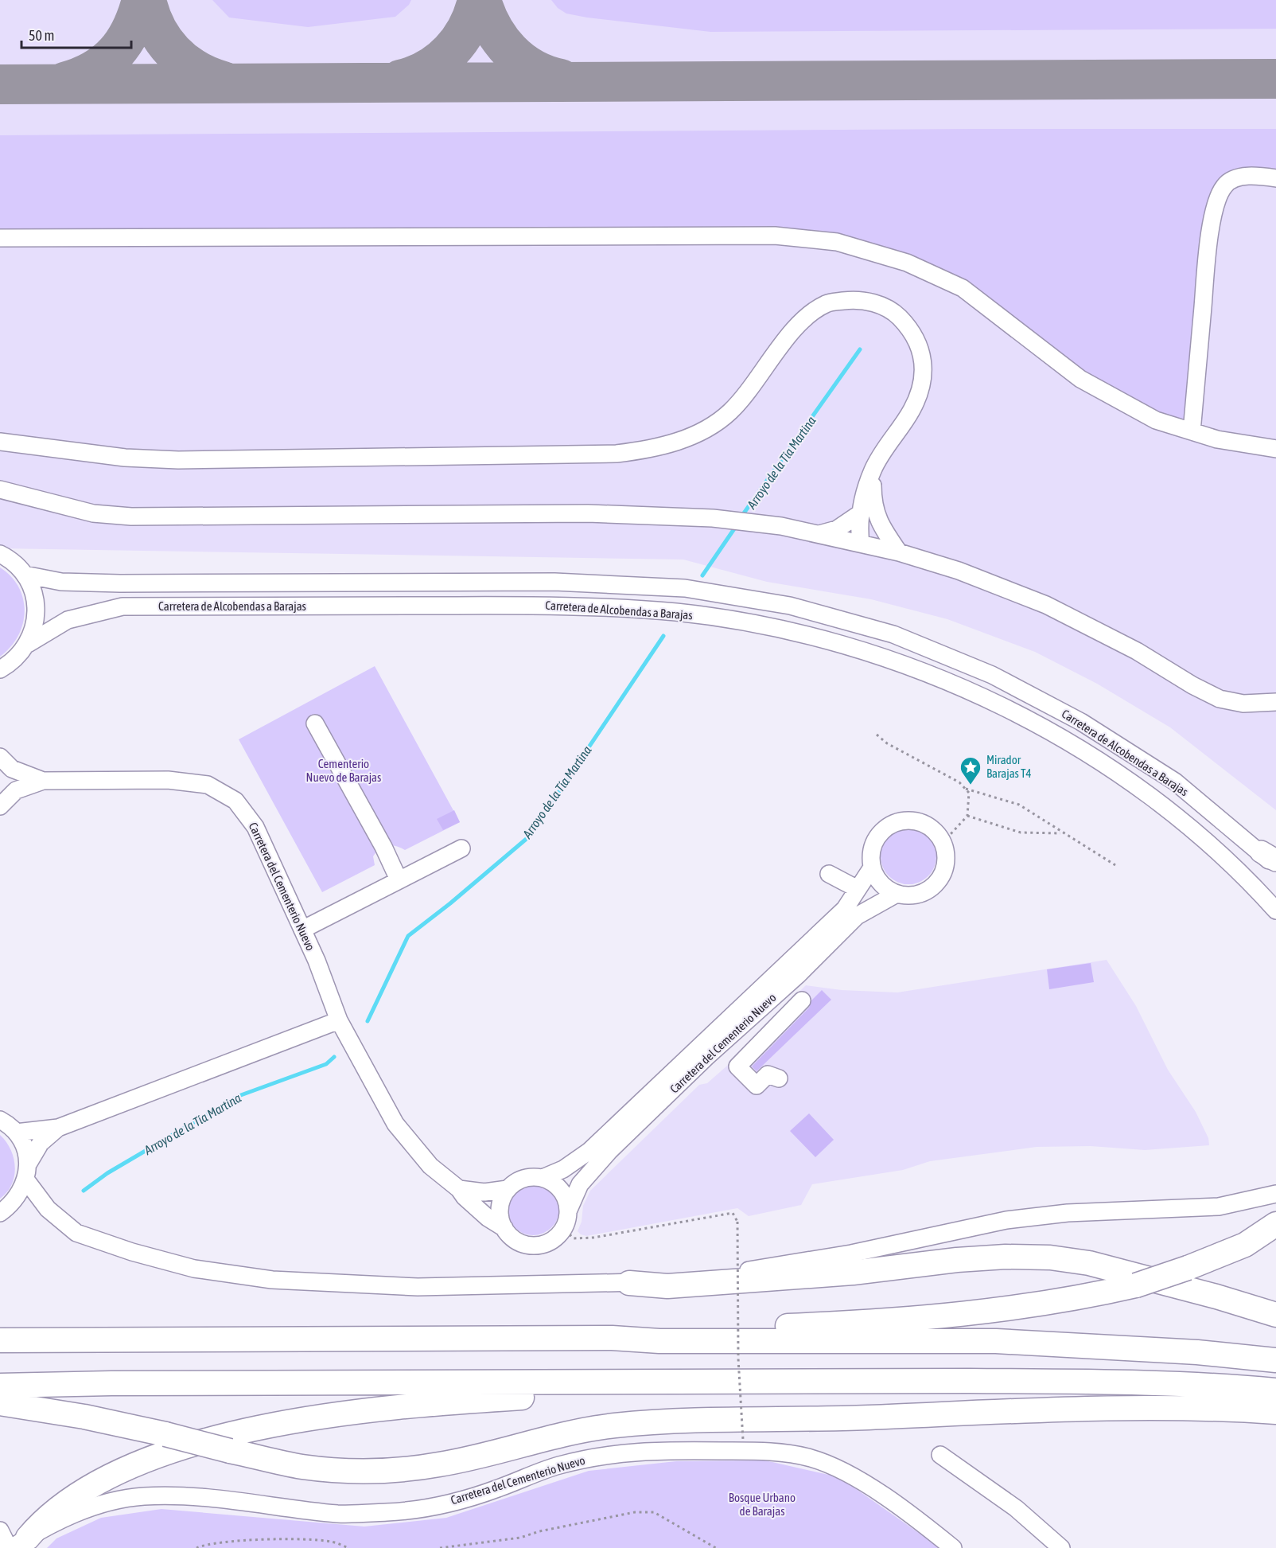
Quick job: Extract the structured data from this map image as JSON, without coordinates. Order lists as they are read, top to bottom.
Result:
{
  "streets": {
    "street": ["Carretera de Alcobendas a Barajas", "Carretera del Cementerio Nuevo"]
  },
  "water": ["Arroyo de la Tía Martina"],
  "parks": ["Cementerio Nuevo de Barajas", "Bosque Urbano de Barajas"],
  "places": {
    "place": ["Mirador Barajas T4"]
  },
  "scale_bar": "50 m"
}
